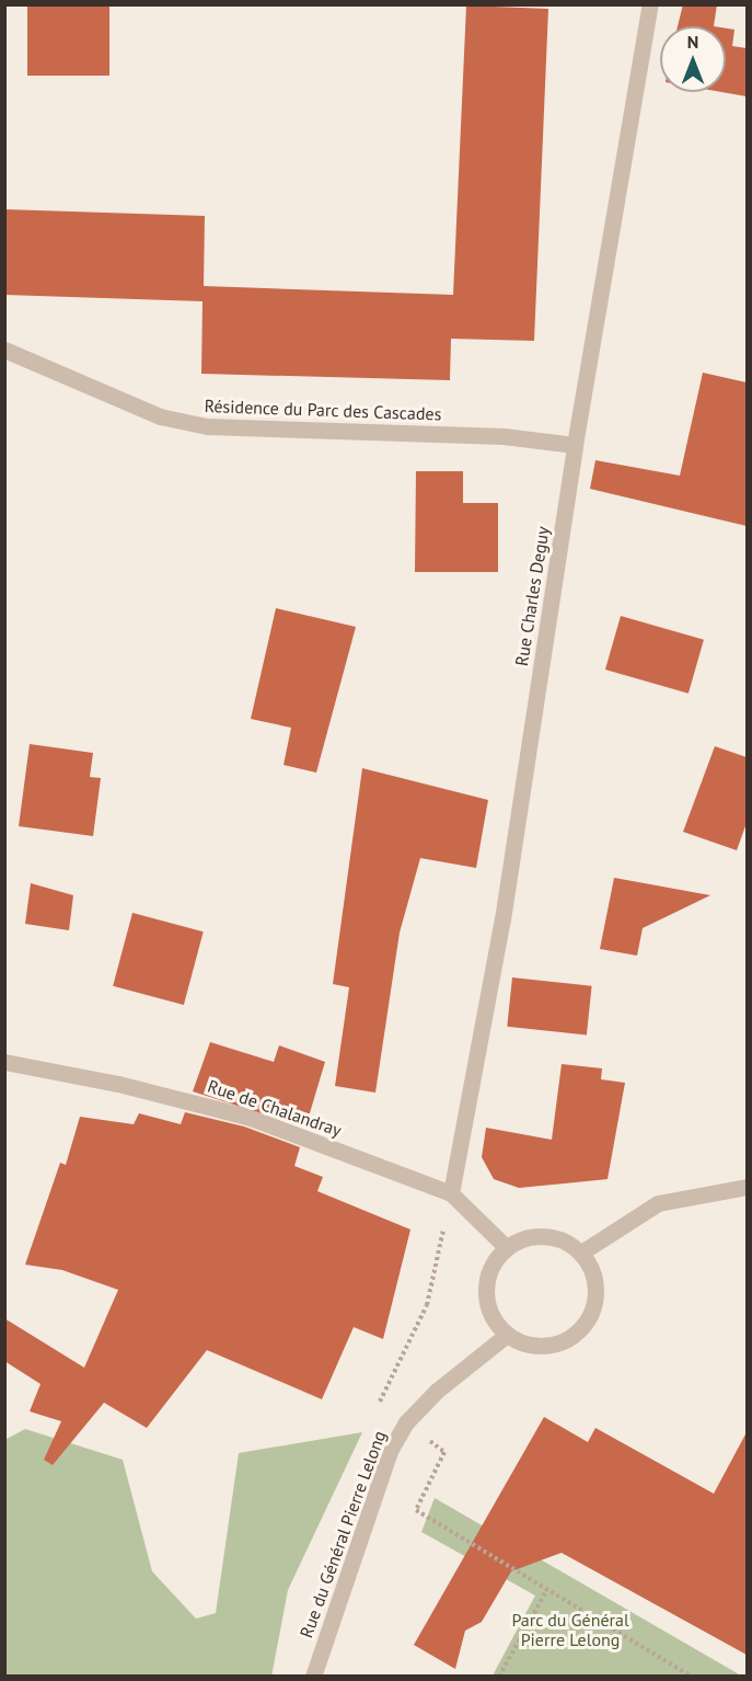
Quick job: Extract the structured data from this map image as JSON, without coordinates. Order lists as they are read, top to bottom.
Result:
{
  "streets": {
    "street": [
      "Résidence du Parc des Cascades",
      "Rue Charles Deguy",
      "Rue de Chalandray",
      "Rue du Général Pierre Lelong"
    ]
  },
  "crossings": [
    ["Résidence du Parc des Cascades", "Rue Charles Deguy"],
    ["Rue Charles Deguy", "Rue de Chalandray"],
    ["Rue de Chalandray", "Rue du Général Pierre Lelong"]
  ],
  "parks": ["Parc du Général Pierre Lelong"],
  "north": "top"
}
